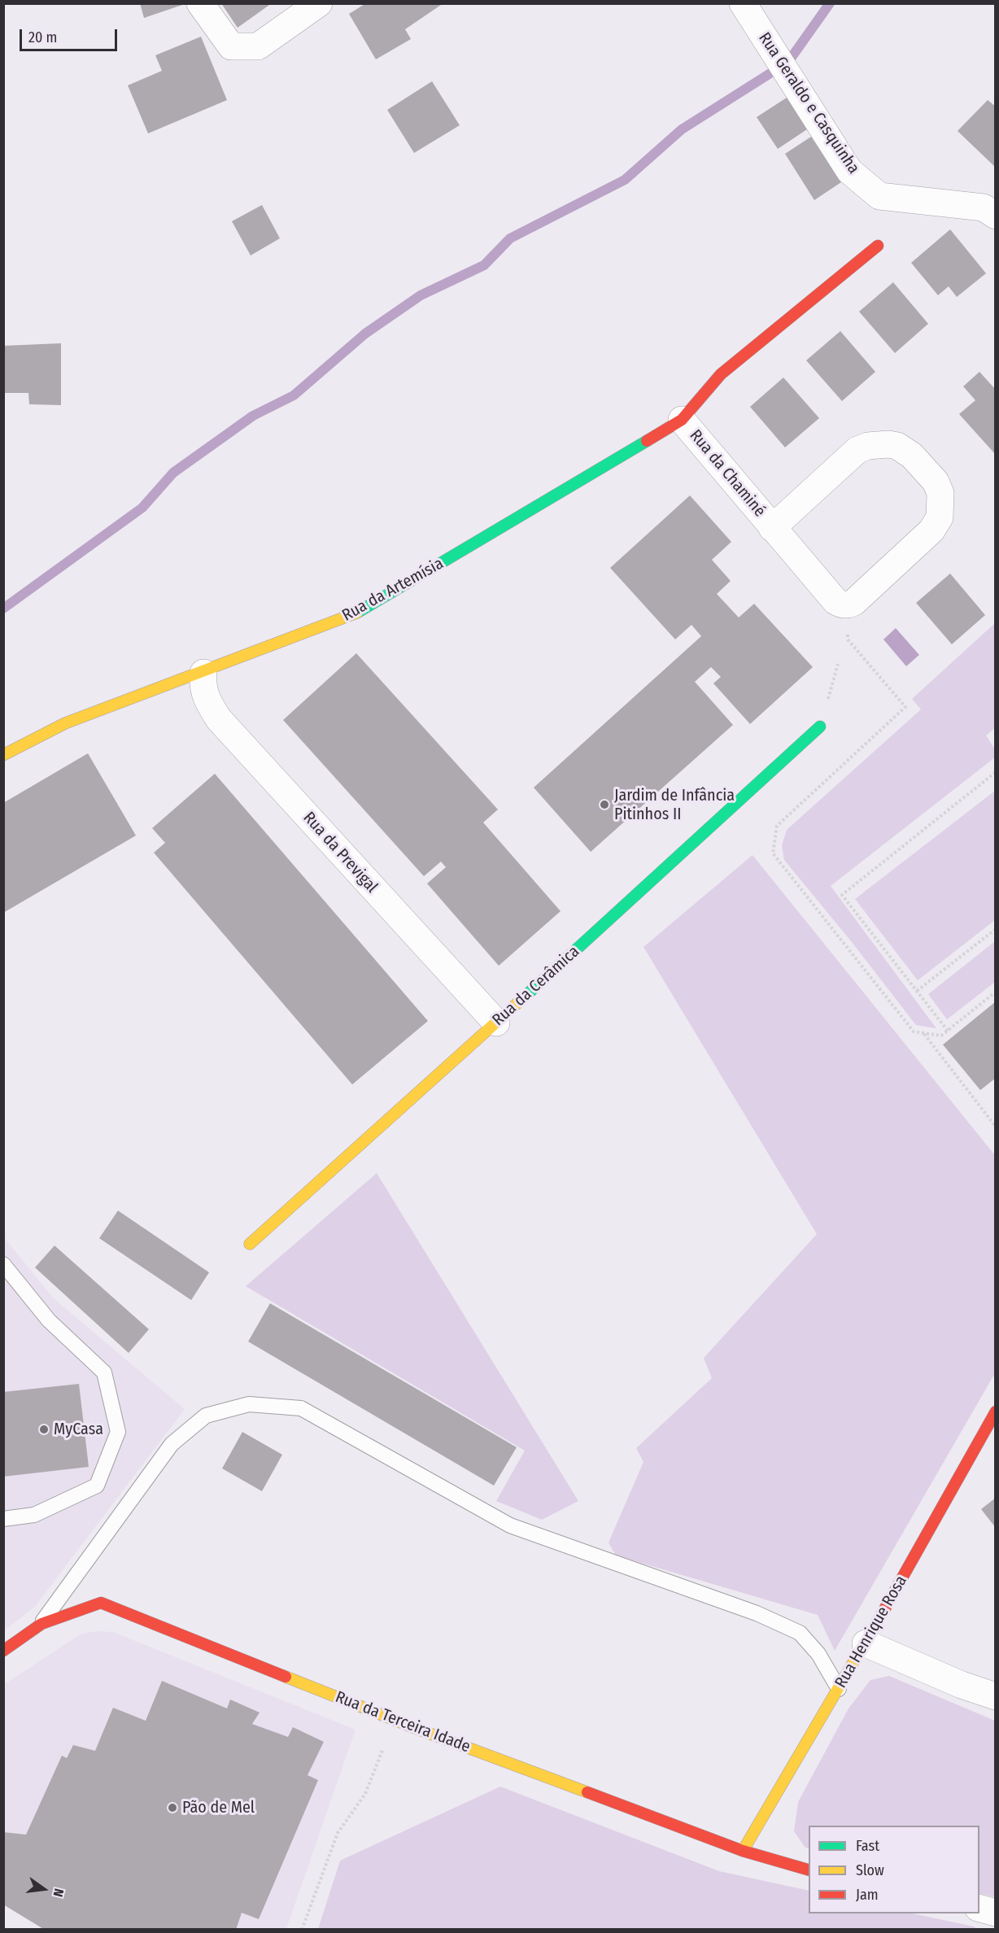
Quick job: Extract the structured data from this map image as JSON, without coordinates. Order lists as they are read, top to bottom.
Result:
{
  "streets": {
    "street": [
      "Rua Geraldo e Casquinha",
      "Rua da Chaminé",
      "Rua da Artemísia",
      "Rua da Previgal",
      "Rua da Cerâmica",
      "Rua Henrique Rosa",
      "Rua da Terceira Idade"
    ]
  },
  "crossings": [
    ["Rua da Chaminé", "Rua da Artemísia"],
    ["Rua da Artemísia", "Rua da Previgal"],
    ["Rua da Previgal", "Rua da Cerâmica"],
    ["Rua Henrique Rosa", "Rua da Terceira Idade"]
  ],
  "places": ["Jardim de Infância Pitinhos II", "MyCasa", "Pão de Mel"],
  "legend": ["Fast", "Slow", "Jam"],
  "scale_bar": "20 m",
  "north": "right"
}
